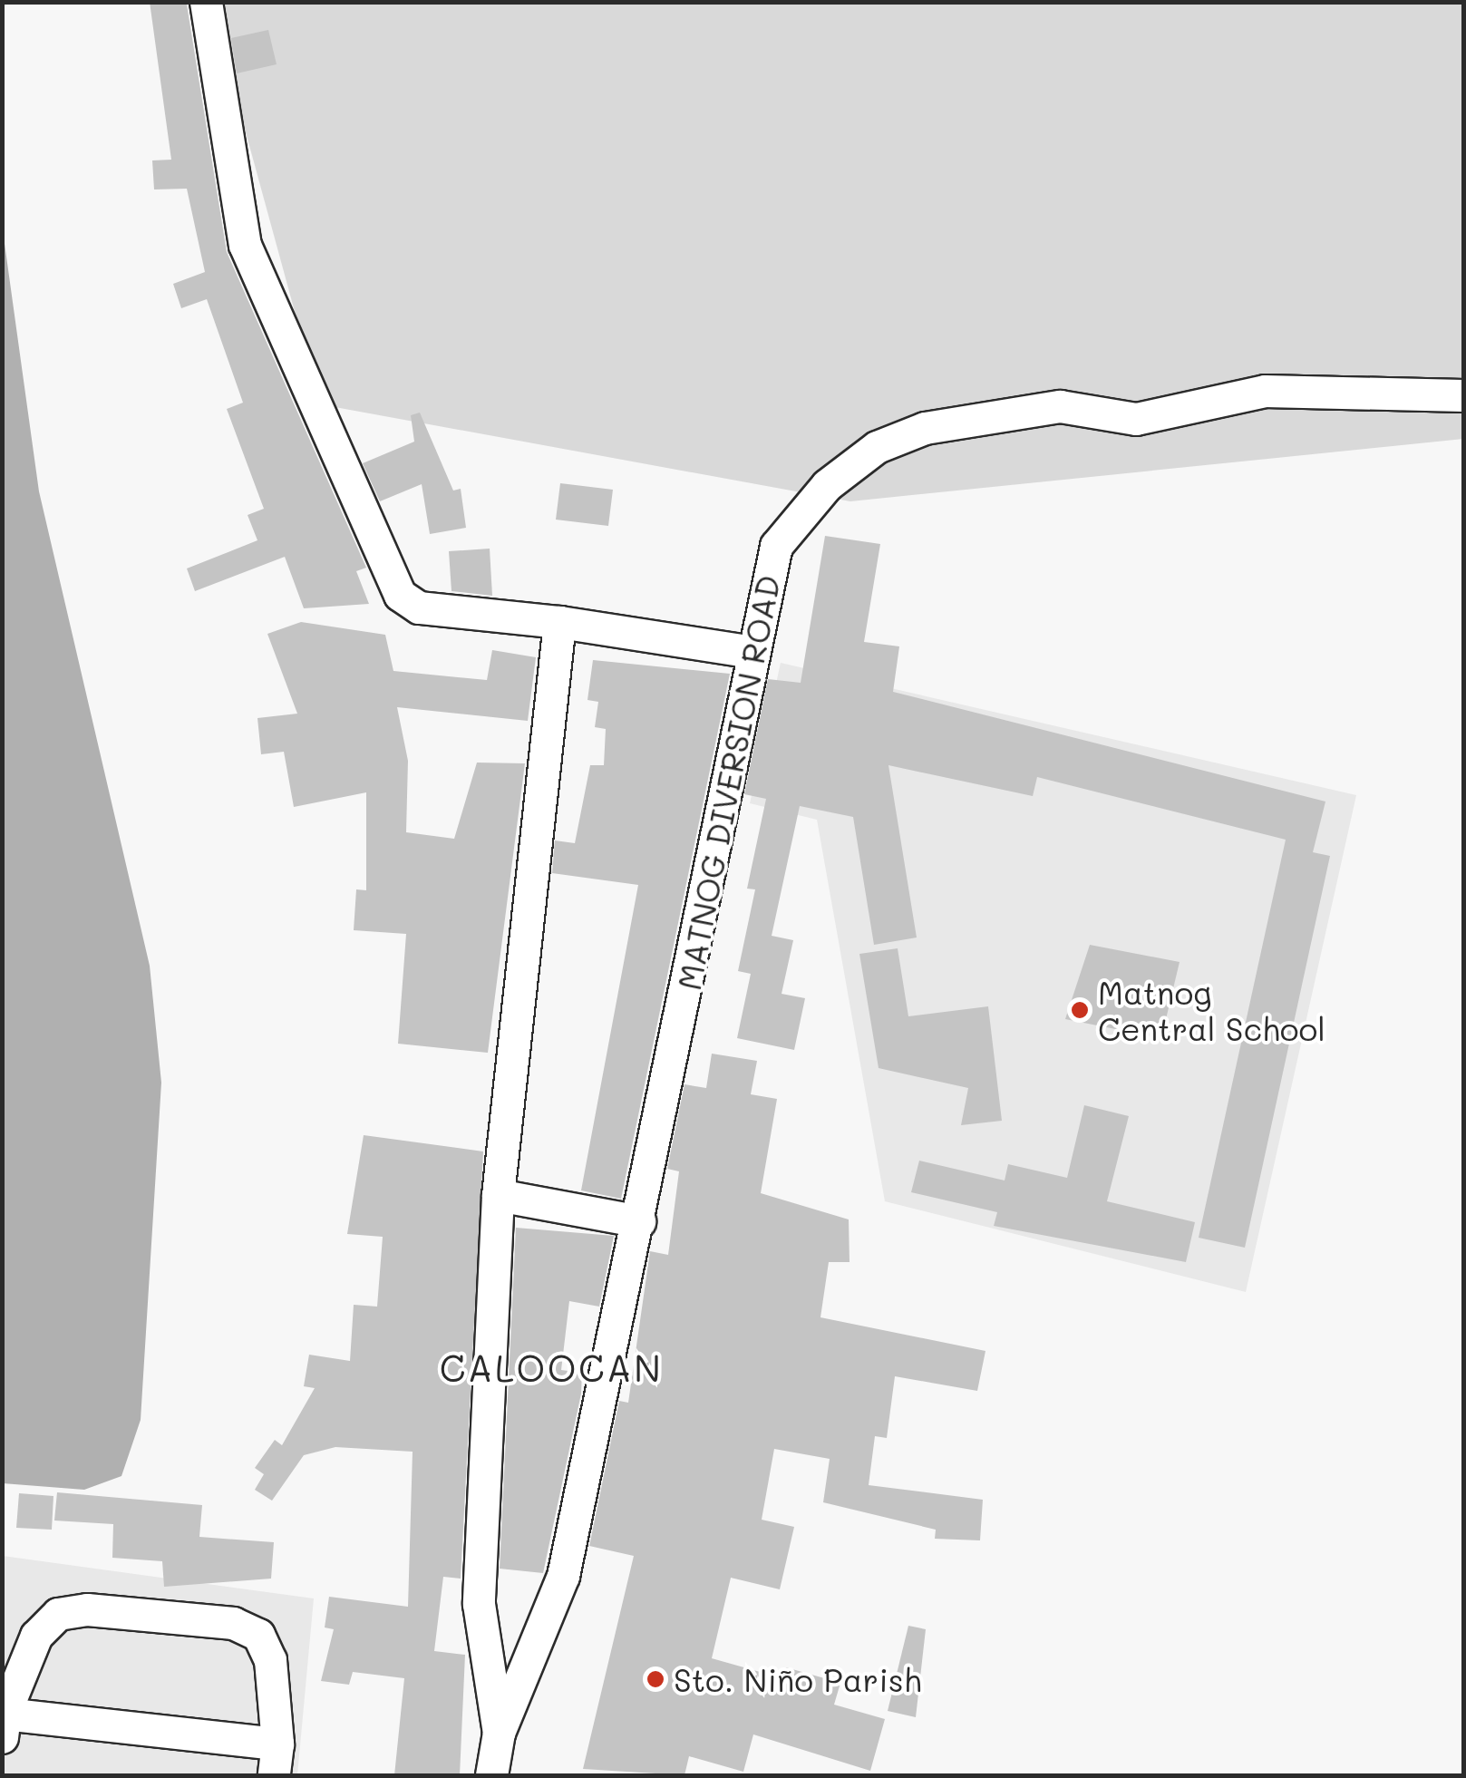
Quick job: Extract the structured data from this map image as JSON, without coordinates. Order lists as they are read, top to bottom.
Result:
{
  "streets": {
    "street": ["MATNOG DIVERSION ROAD"]
  },
  "districts": ["CALOOCAN"],
  "places": ["Matnog Central School", "Sto. Niño Parish"]
}
